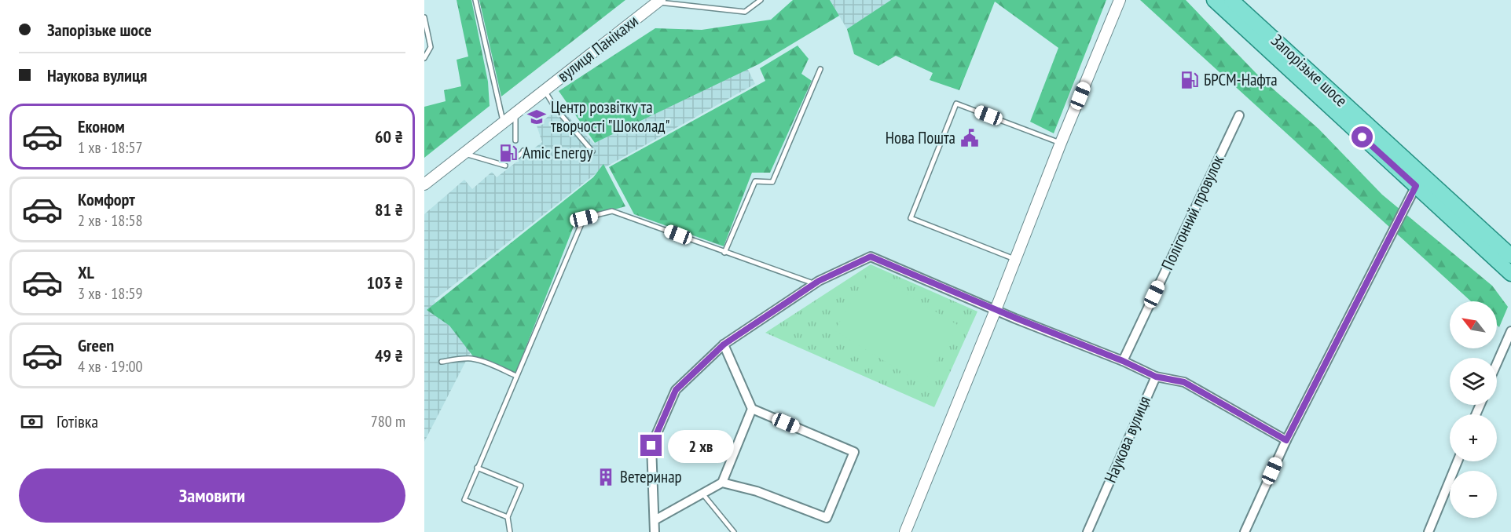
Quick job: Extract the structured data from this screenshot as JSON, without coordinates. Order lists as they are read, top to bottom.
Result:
{
  "streets": {
    "main road": ["Запорізьке шосе"],
    "street": ["вулиця Панікахи", "Полігонний провулок", "Наукова вулиця"]
  },
  "crossings": [
    ["Полігонний провулок", "Наукова вулиця"]
  ],
  "places": {
    "fuel station": ["БРСМ-Нафта", "Amic Energy"],
    "school or university": ["Центр розвітку та творчості \"Шоколад\""],
    "public building": ["Нова Пошта"],
    "building": ["Ветеринар"]
  },
  "north": "top left",
  "page": {
    "banner": ["Запорізьке шосе", "Наукова вулиця"],
    "list": [
      {
        "name": "Економ",
        "note": "1 хв · 18:57",
        "value": "60 ₴"
      },
      {
        "name": "Комфорт",
        "note": "2 хв · 18:58",
        "value": "81 ₴"
      },
      {
        "name": "XL",
        "note": "3 хв · 18:59",
        "value": "103 ₴"
      },
      {
        "name": "Green",
        "note": "4 хв · 19:00",
        "value": "49 ₴"
      }
    ],
    "map_buttons": ["+", "−"],
    "pay": ["Готівка", "780 m"],
    "bubble": "2 хв",
    "buttons": "Замовити"
  }
}
